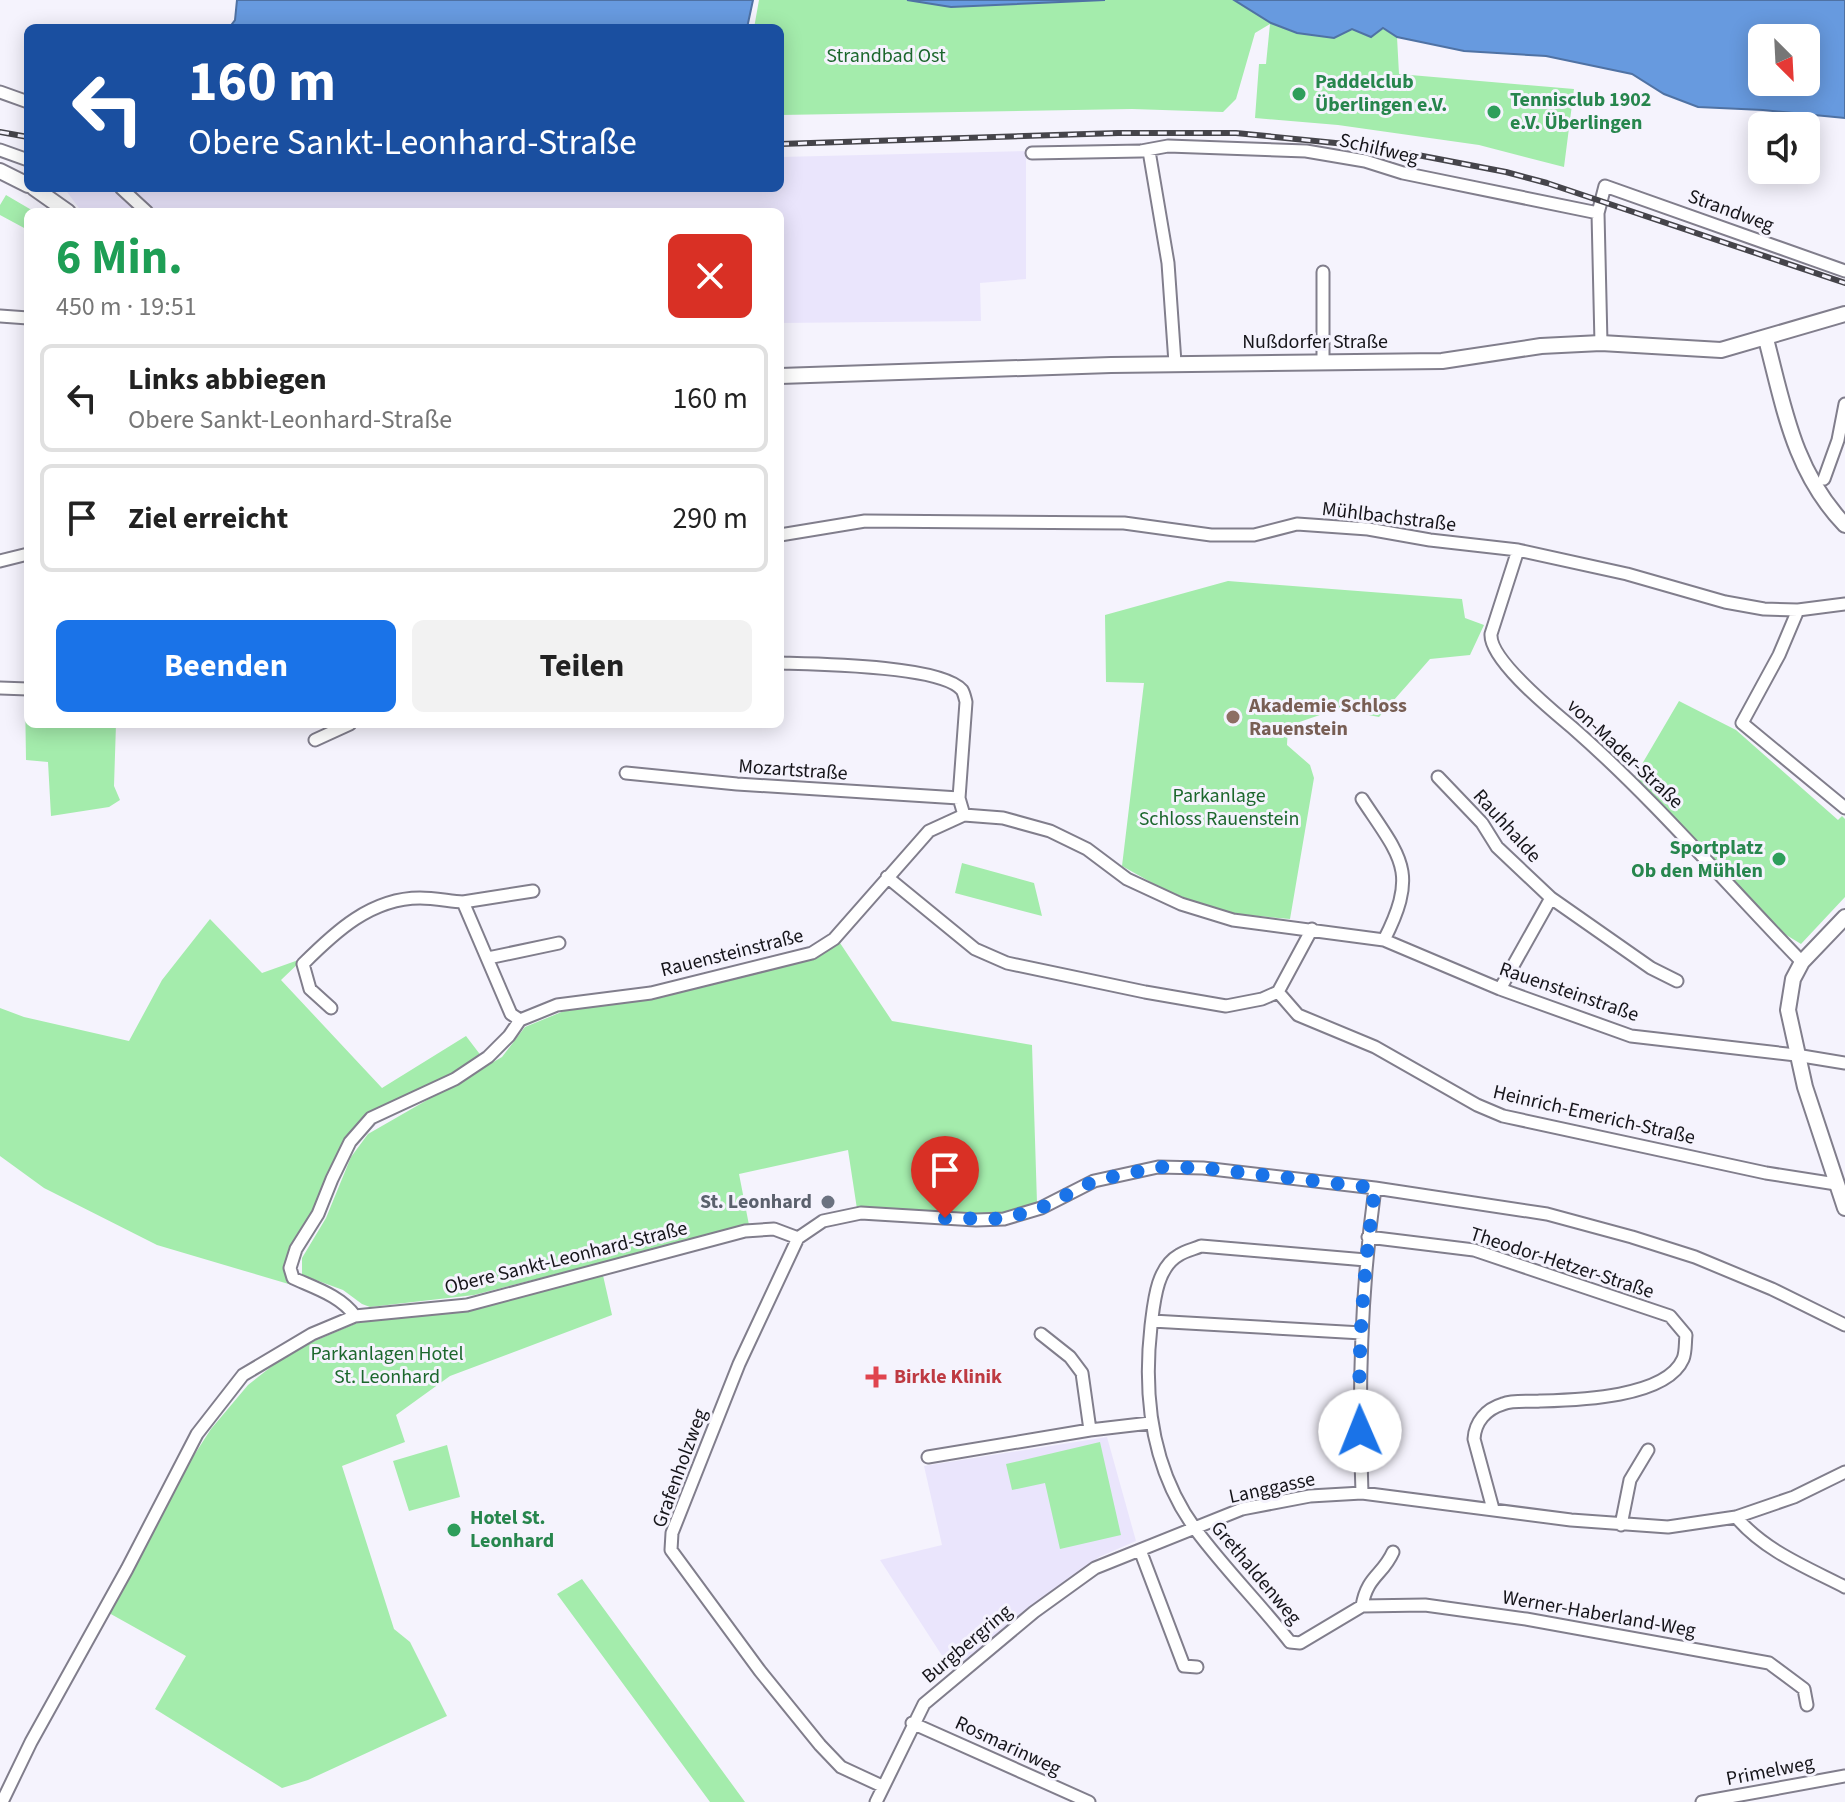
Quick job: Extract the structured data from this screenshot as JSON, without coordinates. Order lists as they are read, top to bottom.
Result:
{
  "streets": {
    "street": [
      "Schilfweg",
      "Strandweg",
      "Nußdorfer Straße",
      "Mühlbachstraße",
      "von-Mader-Straße",
      "Mozartstraße",
      "Rauhhalde",
      "Rauensteinstraße",
      "Heinrich-Emerich-Straße",
      "Obere Sankt-Leonhard-Straße",
      "Theodor-Hetzer-Straße",
      "Grafenholzweg",
      "Langgasse",
      "Grethaldenweg",
      "Werner-Haberland-Weg",
      "Burgbergring",
      "Rosmarinweg",
      "Primelweg"
    ]
  },
  "crossings": [
    ["Schilfweg", "Strandweg"],
    ["Mühlbachstraße", "von-Mader-Straße"],
    ["Rauensteinstraße", "Obere Sankt-Leonhard-Straße"],
    ["Obere Sankt-Leonhard-Straße", "Grafenholzweg"],
    ["Theodor-Hetzer-Straße", "Langgasse"],
    ["Grafenholzweg", "Burgbergring"],
    ["Langgasse", "Grethaldenweg"],
    ["Langgasse", "Burgbergring"],
    ["Grethaldenweg", "Werner-Haberland-Weg"],
    ["Burgbergring", "Rosmarinweg"]
  ],
  "parks": ["Strandbad Ost", "Parkanlage Schloss Rauenstein", "Parkanlagen Hotel St. Leonhard"],
  "places": {
    "other": [
      "Paddelclub Überlingen e.V.",
      "Tennisclub 1902 e.V. Überlingen",
      "Akademie Schloss Rauenstein",
      "Sportplatz Ob den Mühlen",
      "St. Leonhard",
      "Hotel St. Leonhard"
    ],
    "health": ["Birkle Klinik"]
  },
  "north": "bottom right",
  "page": {
    "turn": ["160 m", "Obere Sankt-Leonhard-Straße"],
    "heading": ["6 Min.", "450 m · 19:51"],
    "list": [
      {
        "name": "Links abbiegen",
        "note": "Obere Sankt-Leonhard-Straße",
        "value": "160 m"
      },
      {
        "name": "Ziel erreicht",
        "value": "290 m"
      }
    ],
    "buttons": ["Beenden", "Teilen"]
  }
}
